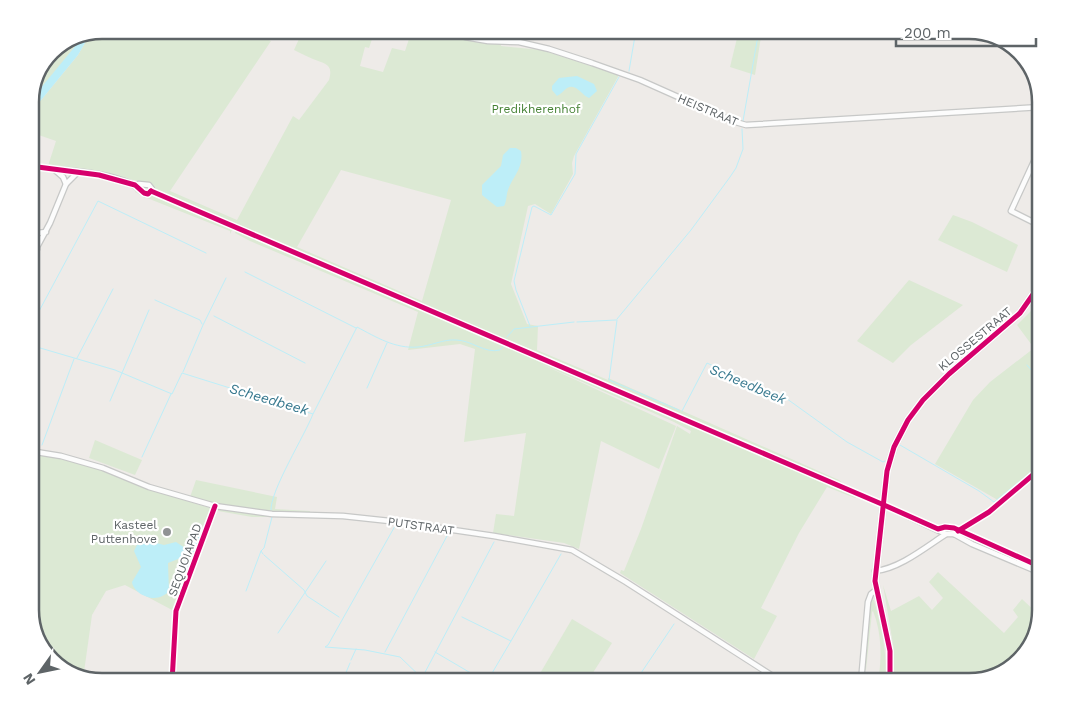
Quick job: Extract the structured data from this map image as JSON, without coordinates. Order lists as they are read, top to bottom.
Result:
{
  "streets": {
    "street": ["HEISTRAAT", "KLOSSESTRAAT", "PUTSTRAAT"],
    "cycle path": ["SEQUOIAPAD"]
  },
  "water": ["Scheedbeek"],
  "parks": ["Predikherenhof"],
  "places": ["Kasteel Puttenhove"],
  "scale_bar": "200 m",
  "north": "bottom left"
}
